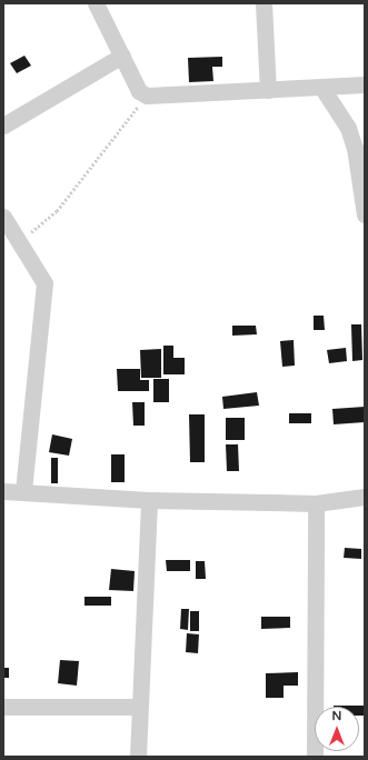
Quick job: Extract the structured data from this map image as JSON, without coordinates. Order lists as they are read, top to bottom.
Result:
{
  "north": "top"
}
